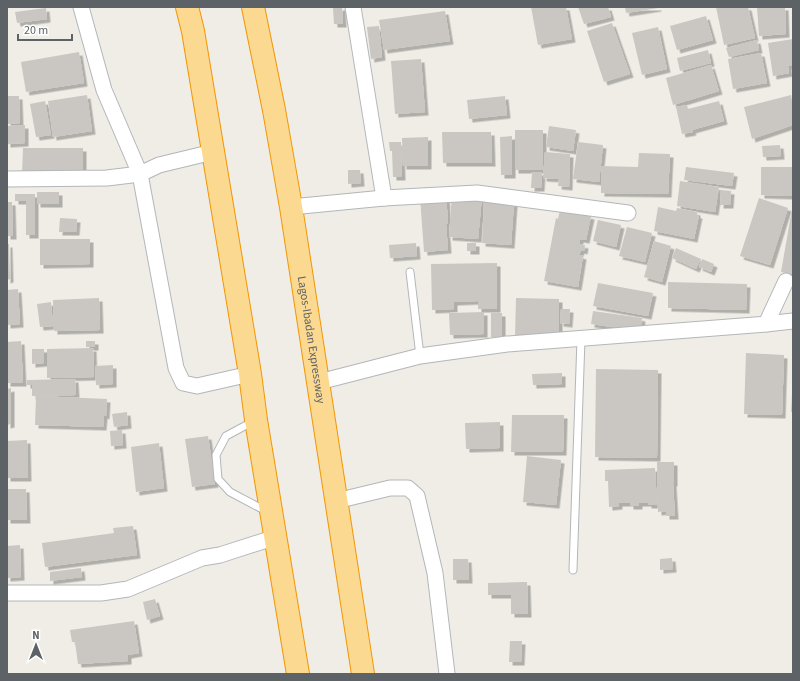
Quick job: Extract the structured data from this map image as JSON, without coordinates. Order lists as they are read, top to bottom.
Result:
{
  "streets": {
    "highway": ["Lagos-Ibadan Expressway"]
  },
  "scale_bar": "20 m",
  "north": "top"
}
